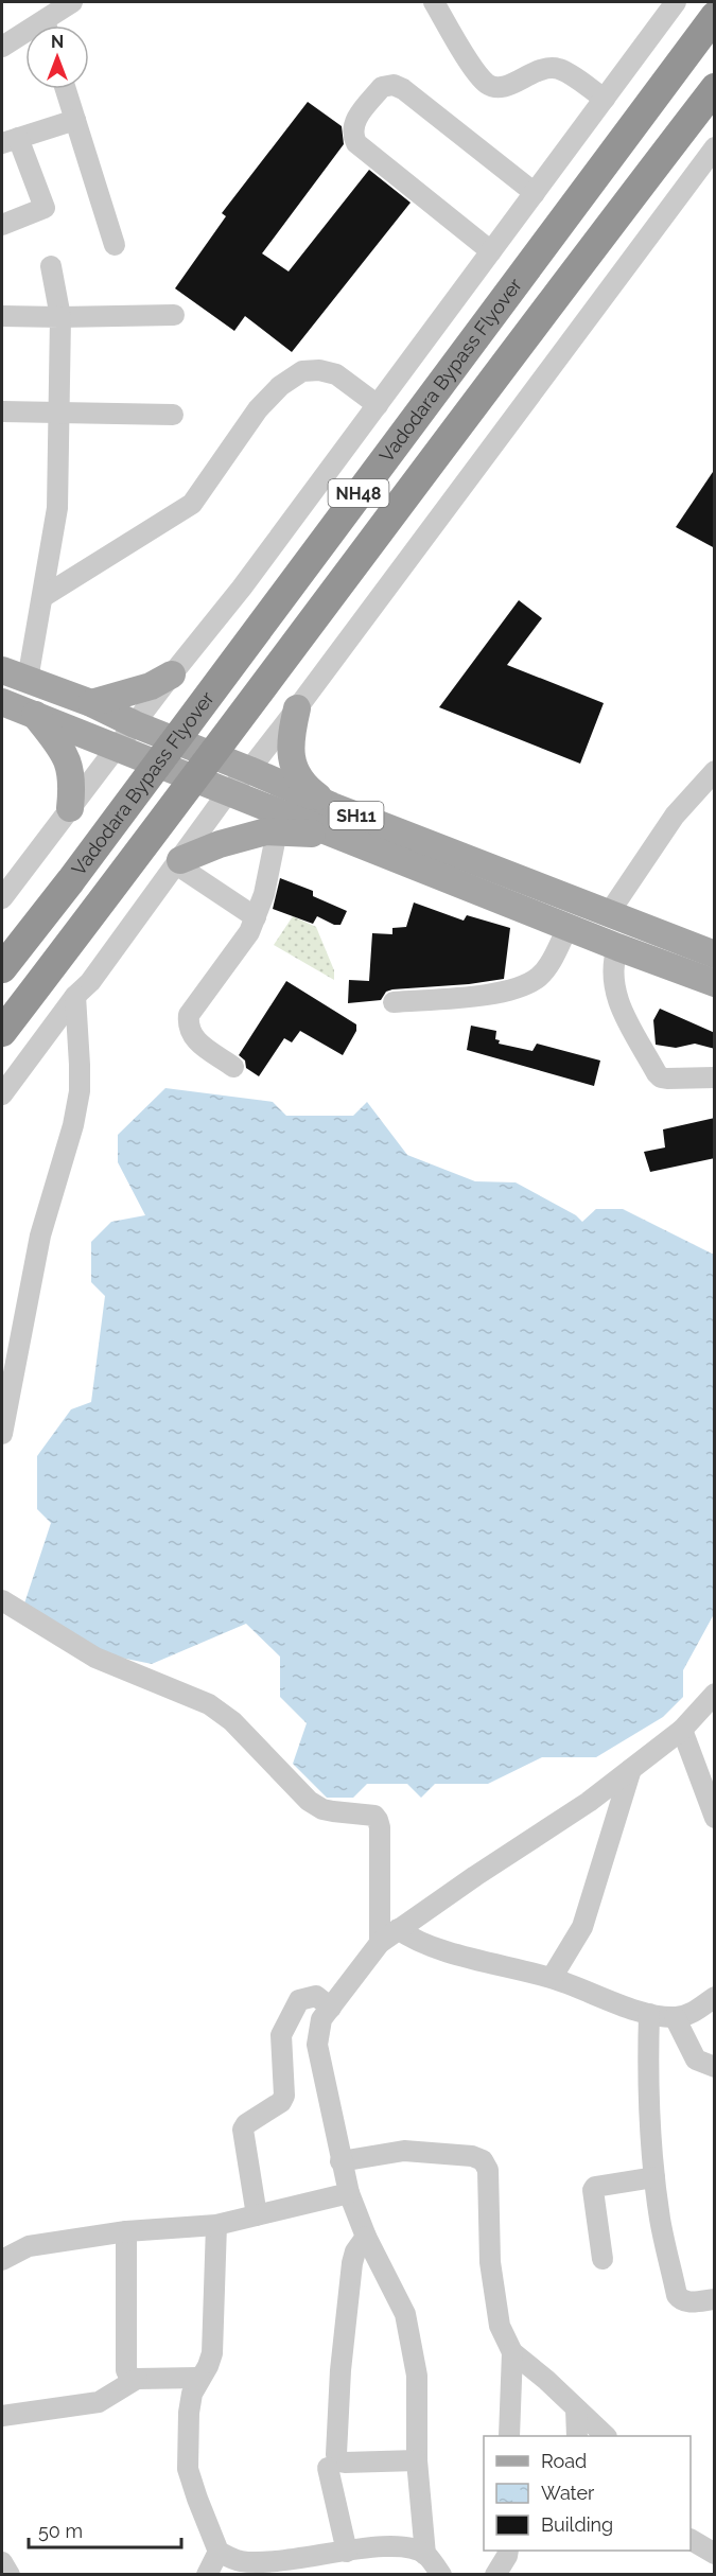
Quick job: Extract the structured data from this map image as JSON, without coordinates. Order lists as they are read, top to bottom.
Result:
{
  "streets": {
    "highway": ["Vadodara Bypass Flyover", "NH48"],
    "main road": ["SH11"]
  },
  "legend": ["Road", "Water", "Building"],
  "scale_bar": "50 m",
  "north": "top"
}
